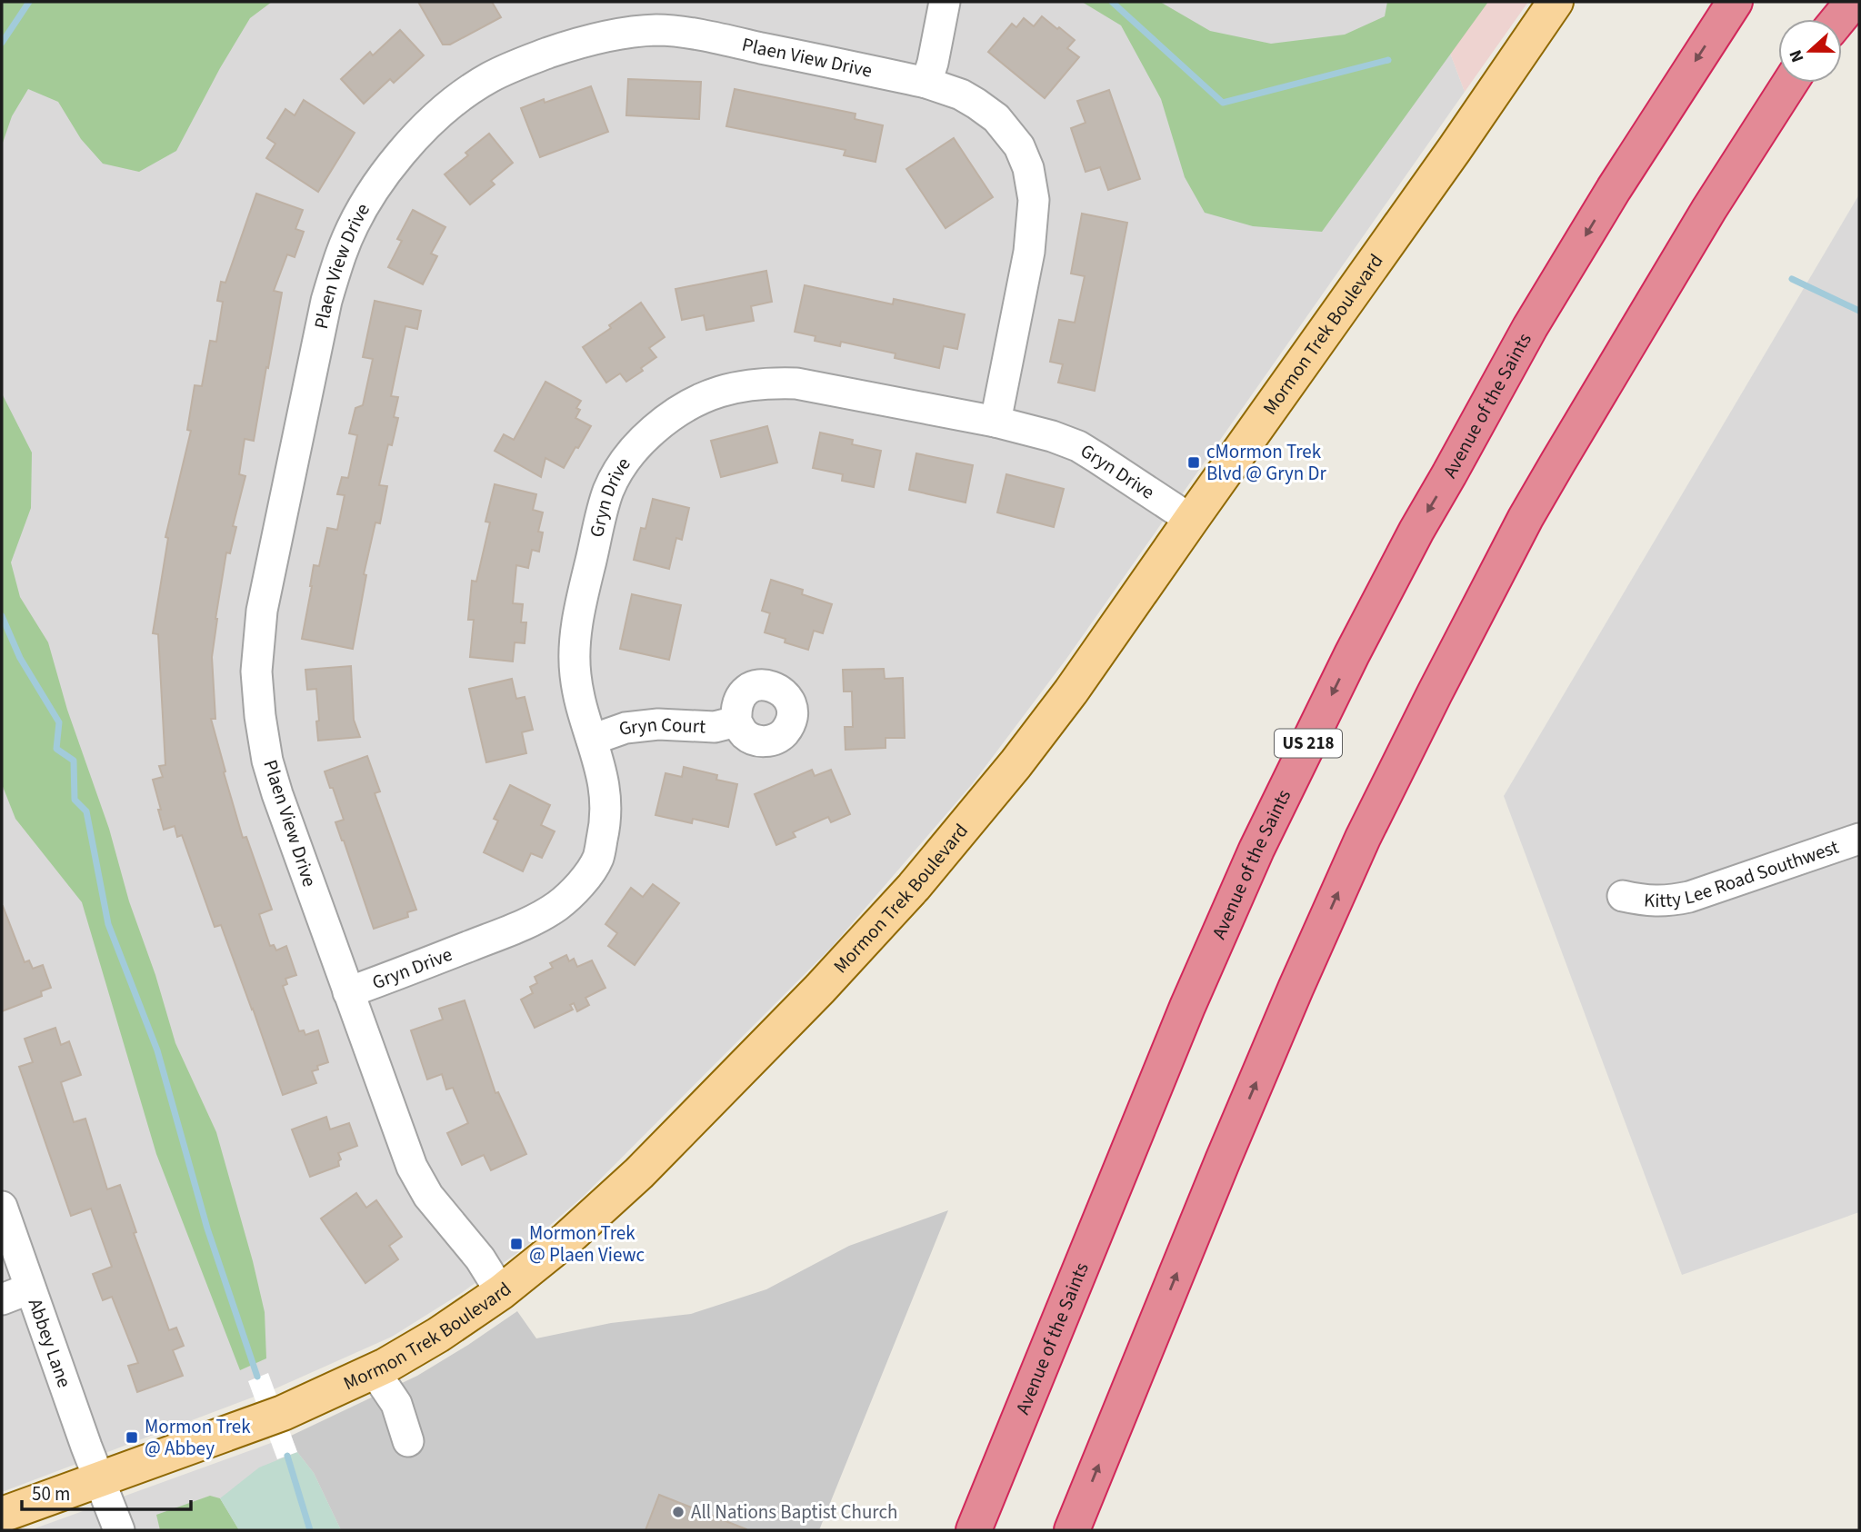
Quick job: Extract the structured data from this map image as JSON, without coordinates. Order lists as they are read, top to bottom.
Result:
{
  "streets": {
    "highway": ["Avenue of the Saints", "US 218"],
    "main road": ["Mormon Trek Boulevard"],
    "street": [
      "Plaen View Drive",
      "Gryn Drive",
      "Gryn Court",
      "Kitty Lee Road Southwest",
      "Abbey Lane"
    ]
  },
  "crossings": [
    ["Plaen View Drive", "Mormon Trek Boulevard"],
    ["Plaen View Drive", "Gryn Drive"],
    ["Mormon Trek Boulevard", "Gryn Drive"],
    ["Mormon Trek Boulevard", "Abbey Lane"],
    ["Gryn Drive", "Gryn Court"]
  ],
  "places": {
    "transit": ["cMormon Trek Blvd @ Gryn Dr", "Mormon Trek @ Plaen Viewc", "Mormon Trek @ Abbey"],
    "other": ["All Nations Baptist Church"]
  },
  "scale_bar": "50 m",
  "north": "left"
}
